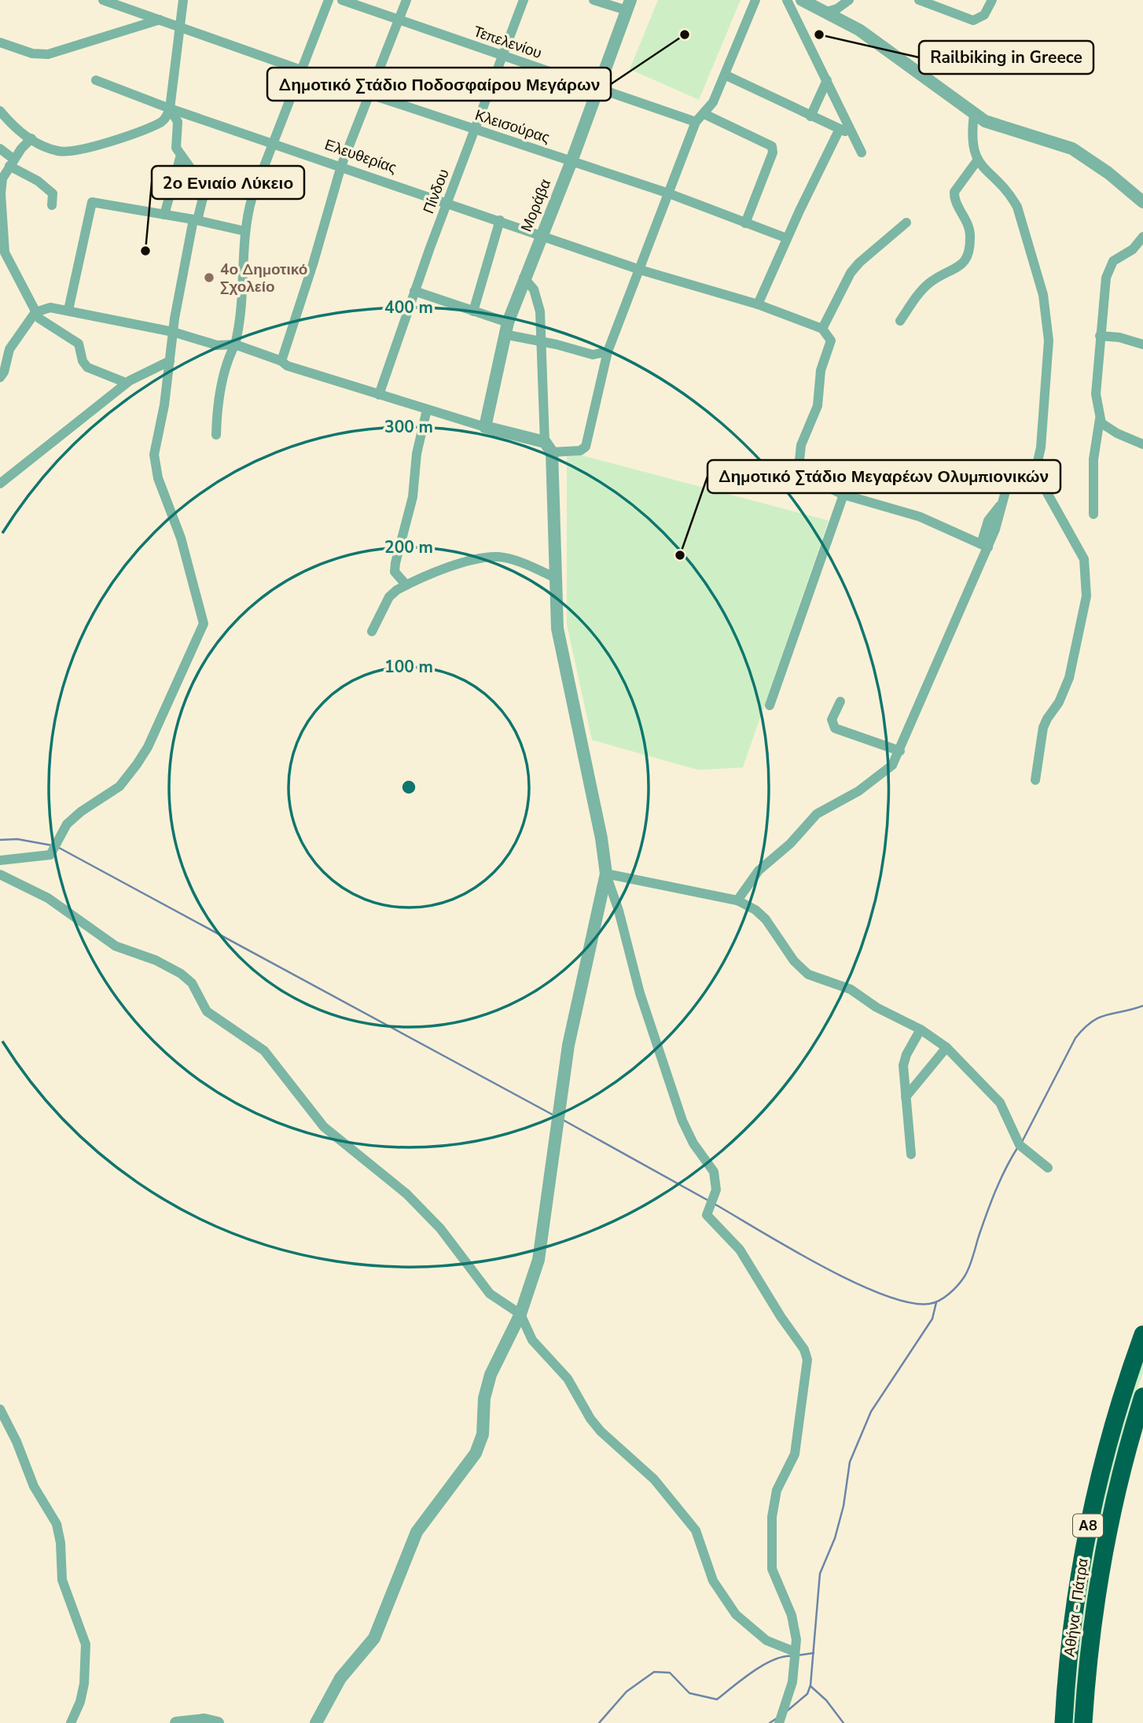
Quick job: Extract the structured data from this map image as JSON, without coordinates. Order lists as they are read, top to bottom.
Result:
{
  "streets": {
    "highway": ["Α8", "Αθήνα - Πάτρα"],
    "street": [
      "Τεπελενίου",
      "Κλεισούρας",
      "Ελευθερίας",
      "Πίνδου",
      "Μοράβα"
    ]
  },
  "crossings": [
    ["Τεπελενίου", "Πίνδου"],
    ["Τεπελενίου", "Μοράβα"],
    ["Κλεισούρας", "Πίνδου"],
    ["Κλεισούρας", "Μοράβα"],
    ["Ελευθερίας", "Πίνδου"],
    ["Ελευθερίας", "Μοράβα"]
  ],
  "places": [
    "Δημοτικό Στάδιο Ποδοσφαίρου Μεγάρων",
    "Railbiking in Greece",
    "2ο Ενιαίο Λύκειο",
    "4ο Δημοτικό Σχολείο",
    "Δημοτικό Στάδιο Μεγαρέων Ολυμπιονικών"
  ],
  "rings": [
    "400 m",
    "300 m",
    "200 m",
    "100 m"
  ]
}
